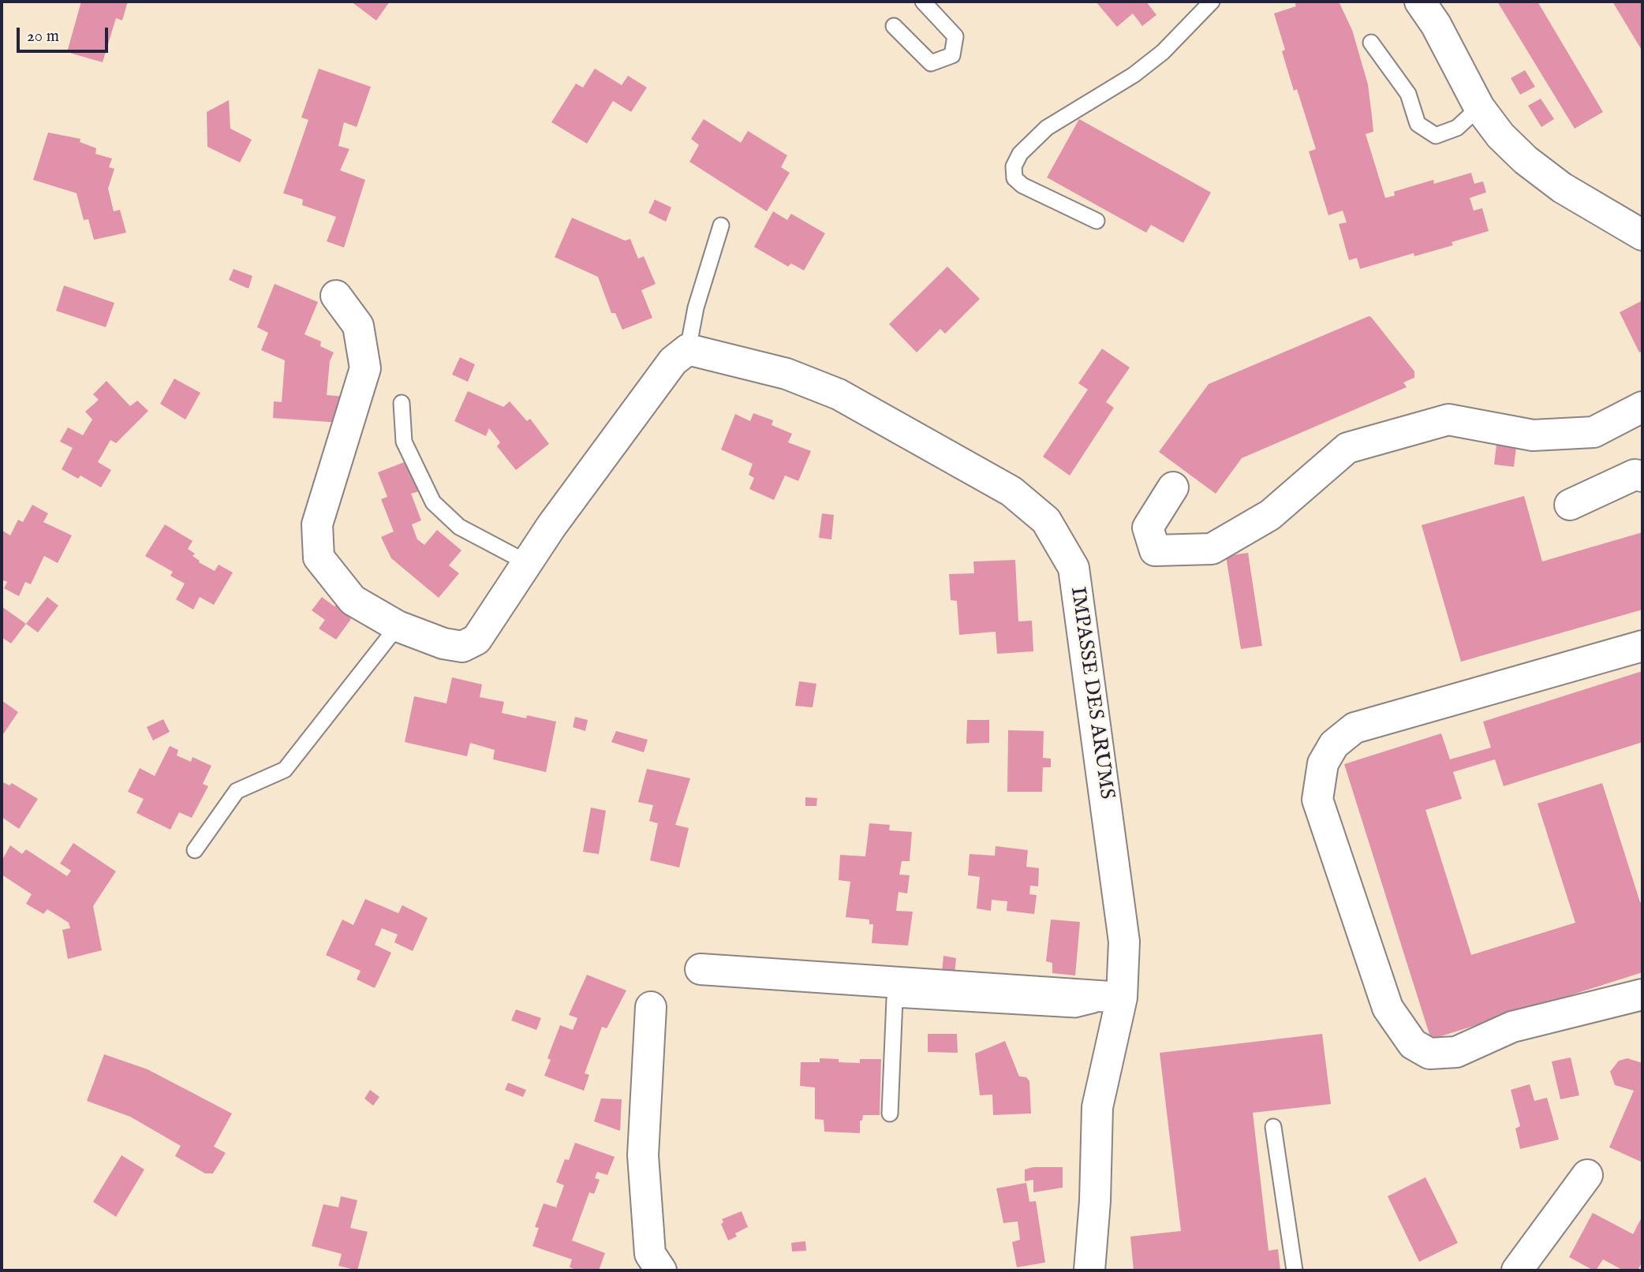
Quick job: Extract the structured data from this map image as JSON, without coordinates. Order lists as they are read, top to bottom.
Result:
{
  "streets": {
    "street": ["IMPASSE DES ARUMS"]
  },
  "scale_bar": "20 m"
}
